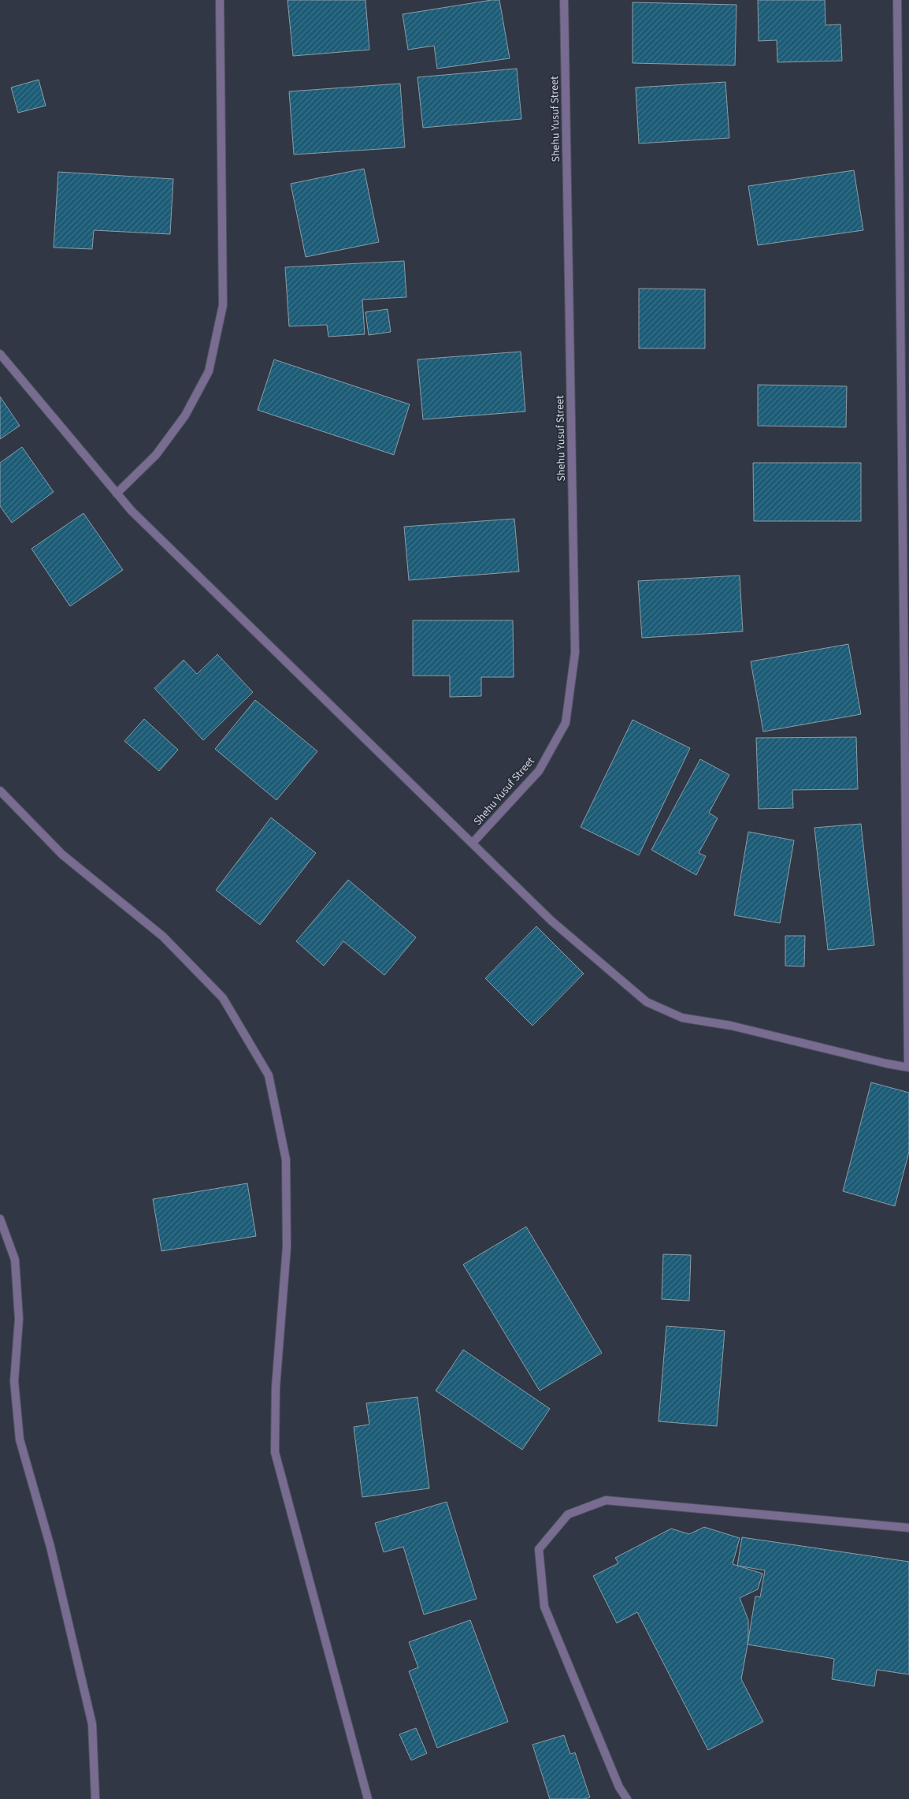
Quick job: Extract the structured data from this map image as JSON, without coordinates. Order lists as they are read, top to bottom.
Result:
{
  "streets": {
    "street": ["Shehu Yusuf Street"]
  }
}
